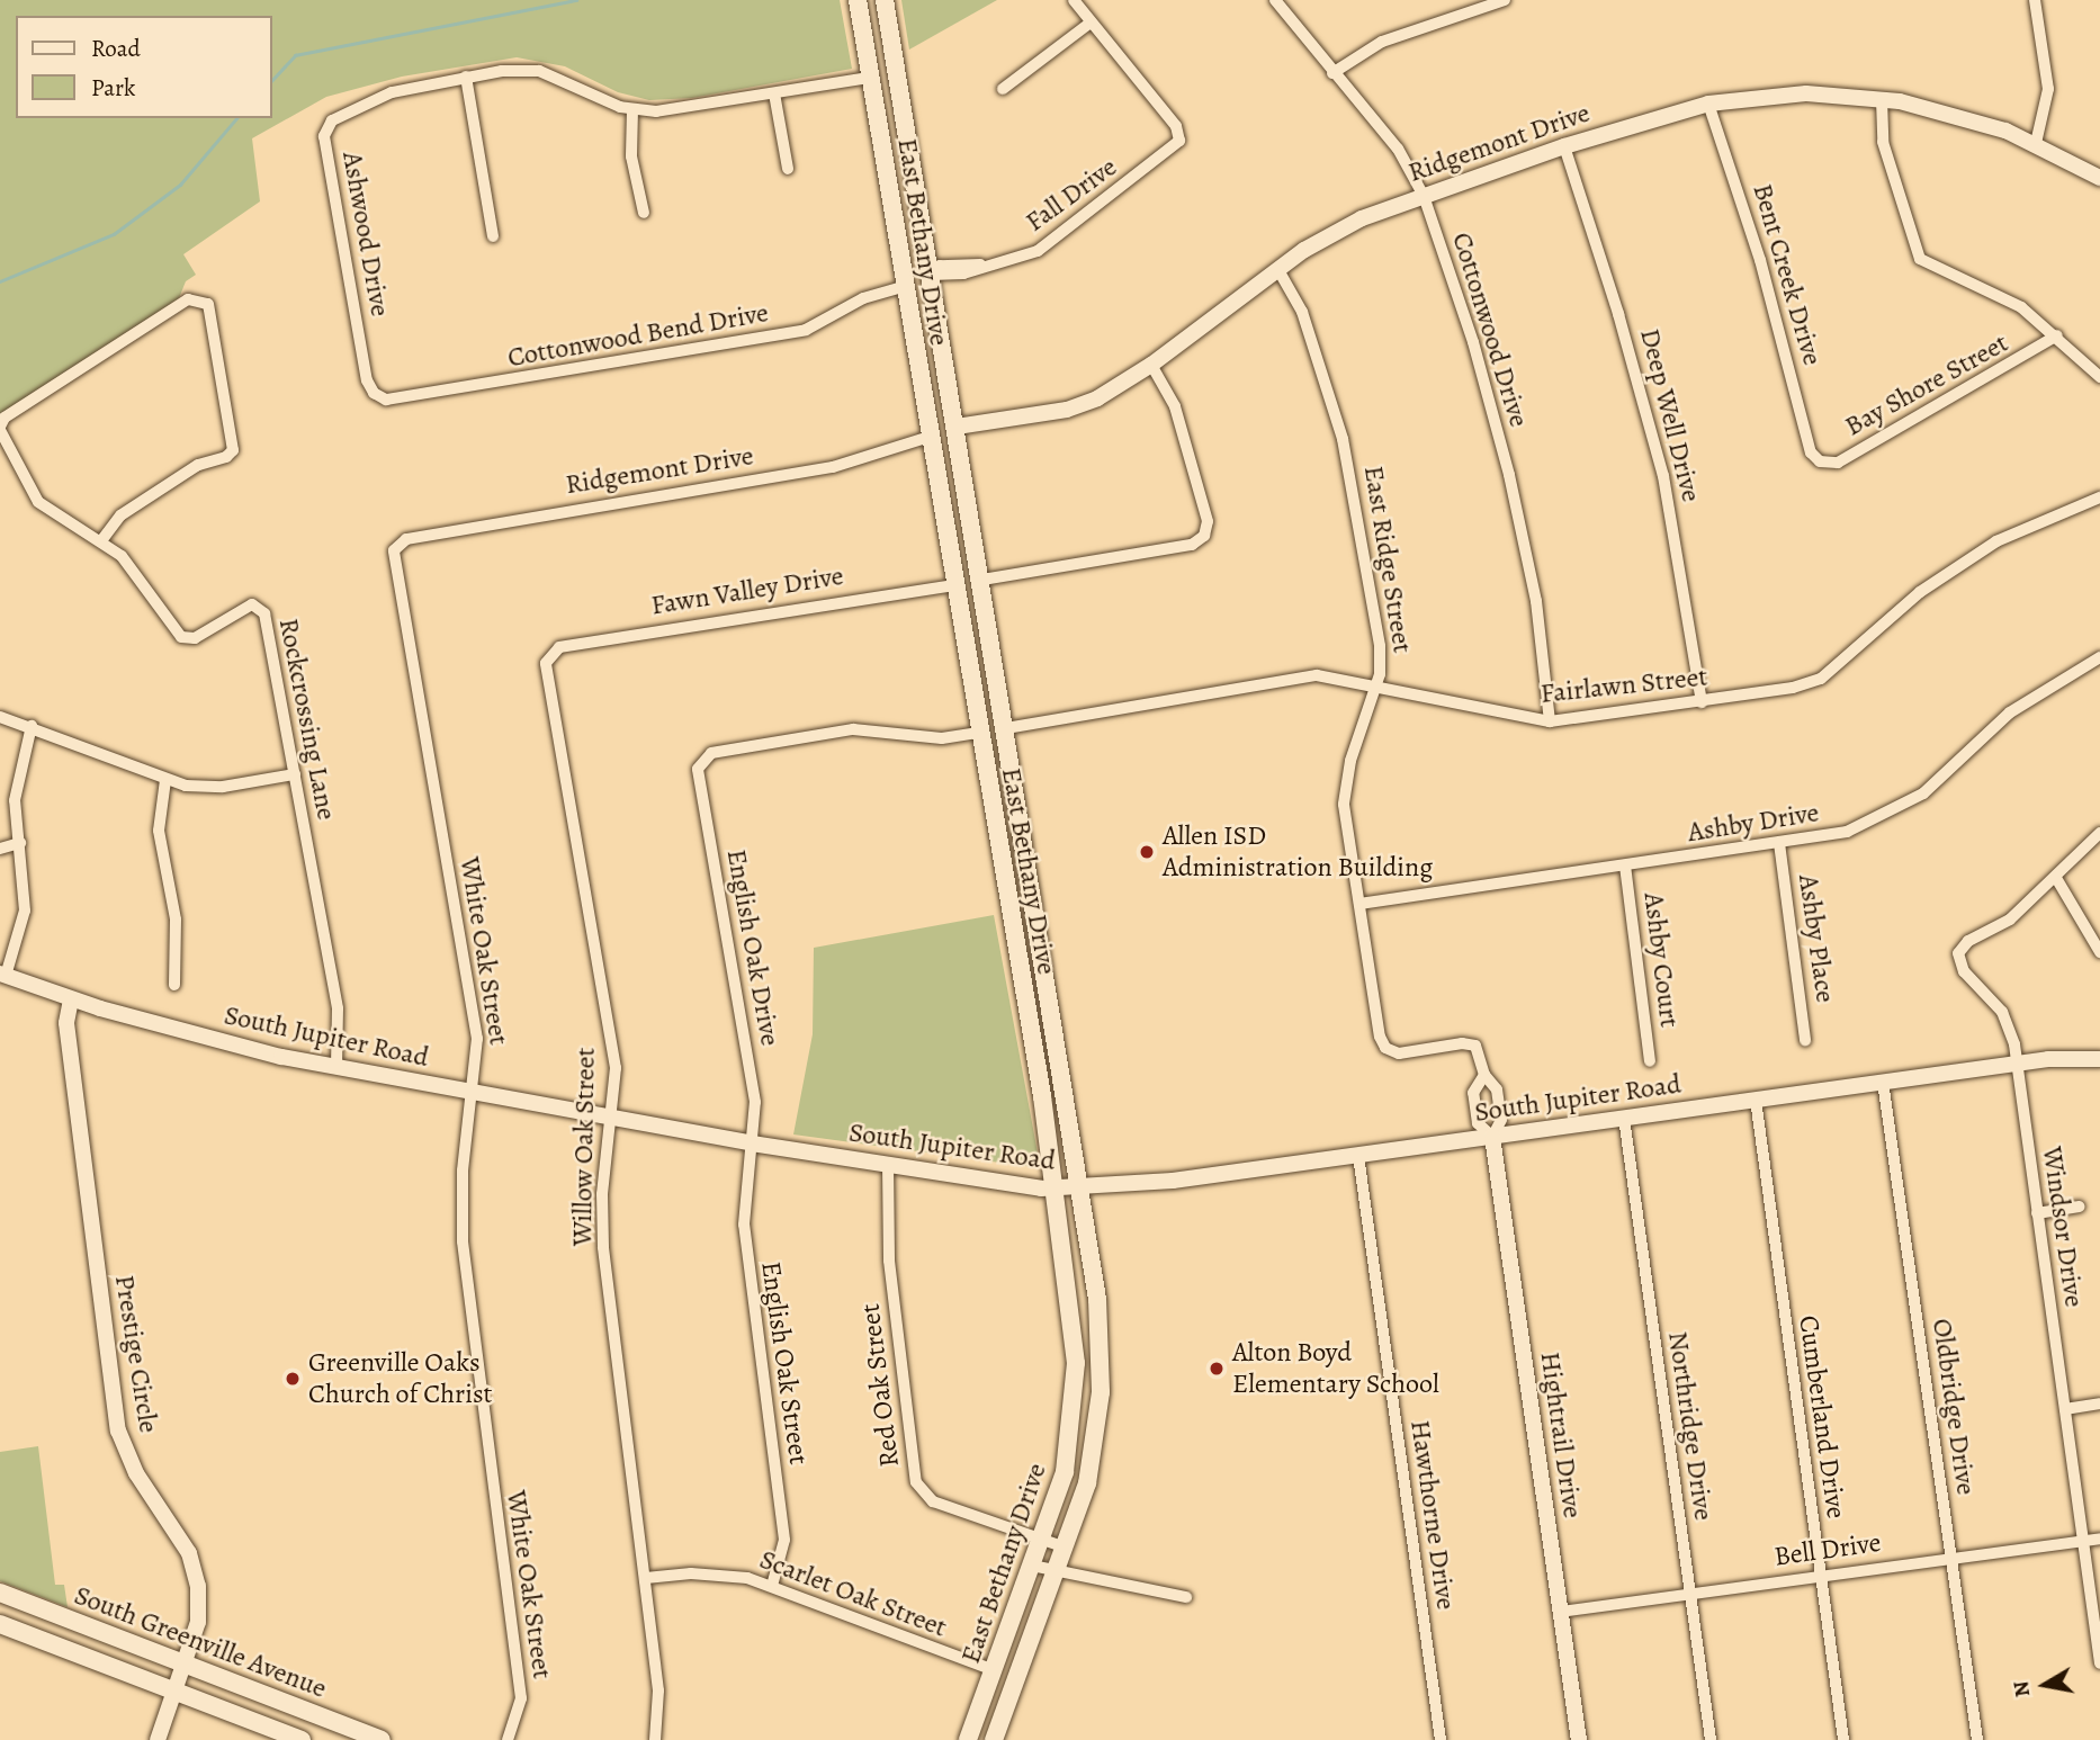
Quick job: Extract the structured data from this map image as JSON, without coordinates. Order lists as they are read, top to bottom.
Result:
{
  "streets": {
    "main road": ["East Bethany Drive", "South Greenville Avenue"],
    "street": [
      "Ridgemont Drive",
      "Fall Drive",
      "Ashwood Drive",
      "Bent Creek Drive",
      "Cottonwood Drive",
      "Cottonwood Bend Drive",
      "Bay Shore Street",
      "Deep Well Drive",
      "East Ridge Street",
      "Fawn Valley Drive",
      "Fairlawn Street",
      "Rockcrossing Lane",
      "Ashby Drive",
      "Ashby Place",
      "English Oak Drive",
      "White Oak Street",
      "Ashby Court",
      "South Jupiter Road",
      "Willow Oak Street",
      "Windsor Drive",
      "Prestige Circle",
      "English Oak Street",
      "Red Oak Street",
      "Oldbridge Drive",
      "Cumberland Drive",
      "Northridge Drive",
      "Hightrail Drive",
      "Hawthorne Drive",
      "Bell Drive",
      "Scarlet Oak Street"
    ]
  },
  "crossings": [
    ["Ridgemont Drive", "East Bethany Drive"],
    ["Ridgemont Drive", "Bent Creek Drive"],
    ["Ridgemont Drive", "Cottonwood Drive"],
    ["Ridgemont Drive", "Deep Well Drive"],
    ["Ridgemont Drive", "East Ridge Street"],
    ["Ridgemont Drive", "White Oak Street"],
    ["Fall Drive", "East Bethany Drive"],
    ["Ashwood Drive", "East Bethany Drive"],
    ["Ashwood Drive", "Cottonwood Bend Drive"],
    ["East Bethany Drive", "Cottonwood Bend Drive"],
    ["East Bethany Drive", "Fawn Valley Drive"],
    ["East Bethany Drive", "Fairlawn Street"],
    ["East Bethany Drive", "English Oak Drive"],
    ["East Bethany Drive", "South Jupiter Road"],
    ["East Bethany Drive", "Red Oak Street"],
    ["East Bethany Drive", "Scarlet Oak Street"],
    ["Bent Creek Drive", "Bay Shore Street"],
    ["Cottonwood Drive", "Fairlawn Street"],
    ["Deep Well Drive", "Fairlawn Street"],
    ["East Ridge Street", "Fairlawn Street"],
    ["East Ridge Street", "Ashby Drive"],
    ["East Ridge Street", "Hightrail Drive"],
    ["Fawn Valley Drive", "Willow Oak Street"],
    ["Rockcrossing Lane", "South Jupiter Road"],
    ["Ashby Drive", "Ashby Place"],
    ["Ashby Drive", "Ashby Court"],
    ["English Oak Drive", "South Jupiter Road"],
    ["English Oak Drive", "English Oak Street"],
    ["White Oak Street", "South Jupiter Road"],
    ["South Jupiter Road", "Willow Oak Street"],
    ["South Jupiter Road", "Windsor Drive"],
    ["South Jupiter Road", "Prestige Circle"],
    ["South Jupiter Road", "English Oak Street"],
    ["South Jupiter Road", "Red Oak Street"],
    ["South Jupiter Road", "Oldbridge Drive"],
    ["South Jupiter Road", "Cumberland Drive"],
    ["South Jupiter Road", "Northridge Drive"],
    ["South Jupiter Road", "Hightrail Drive"],
    ["South Jupiter Road", "Hawthorne Drive"],
    ["Willow Oak Street", "Scarlet Oak Street"],
    ["Windsor Drive", "Bell Drive"],
    ["Prestige Circle", "South Greenville Avenue"],
    ["English Oak Street", "Scarlet Oak Street"],
    ["Oldbridge Drive", "Bell Drive"],
    ["Cumberland Drive", "Bell Drive"],
    ["Northridge Drive", "Bell Drive"],
    ["Hightrail Drive", "Bell Drive"]
  ],
  "places": ["Allen ISD Administration Building", "Alton Boyd Elementary School", "Greenville Oaks Church of Christ"],
  "legend": ["Road", "Park"],
  "north": "left"
}
